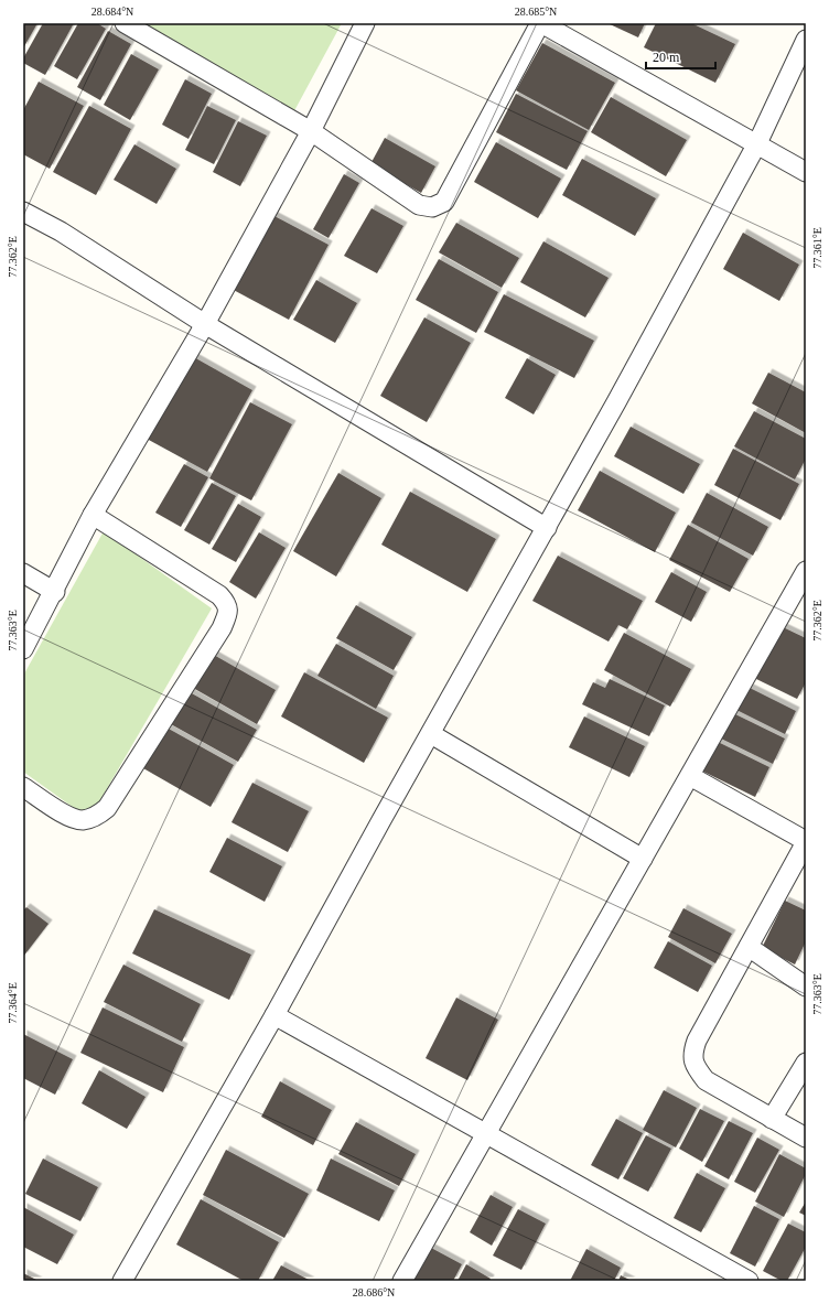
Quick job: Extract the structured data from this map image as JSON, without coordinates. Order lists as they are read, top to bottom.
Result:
{
  "scale_bar": "20 m",
  "coordinates": [
    "28.684°N",
    "28.685°N",
    "77.361°E",
    "77.362°E",
    "77.363°E",
    "77.364°E",
    "28.686°N"
  ]
}
